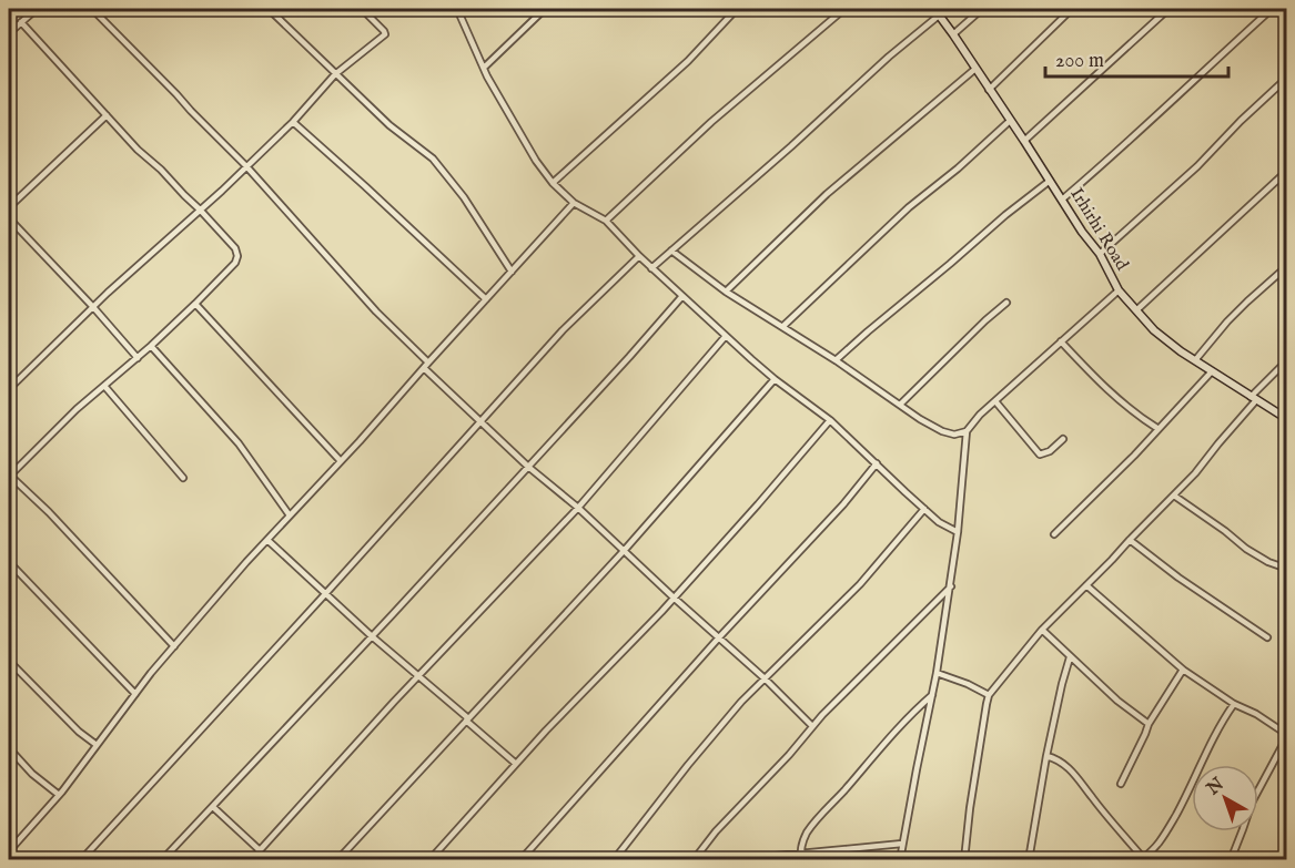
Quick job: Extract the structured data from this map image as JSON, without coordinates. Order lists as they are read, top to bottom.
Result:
{
  "streets": {
    "street": ["Irhirhi Road"]
  },
  "scale_bar": "200 m",
  "north": "top left"
}
